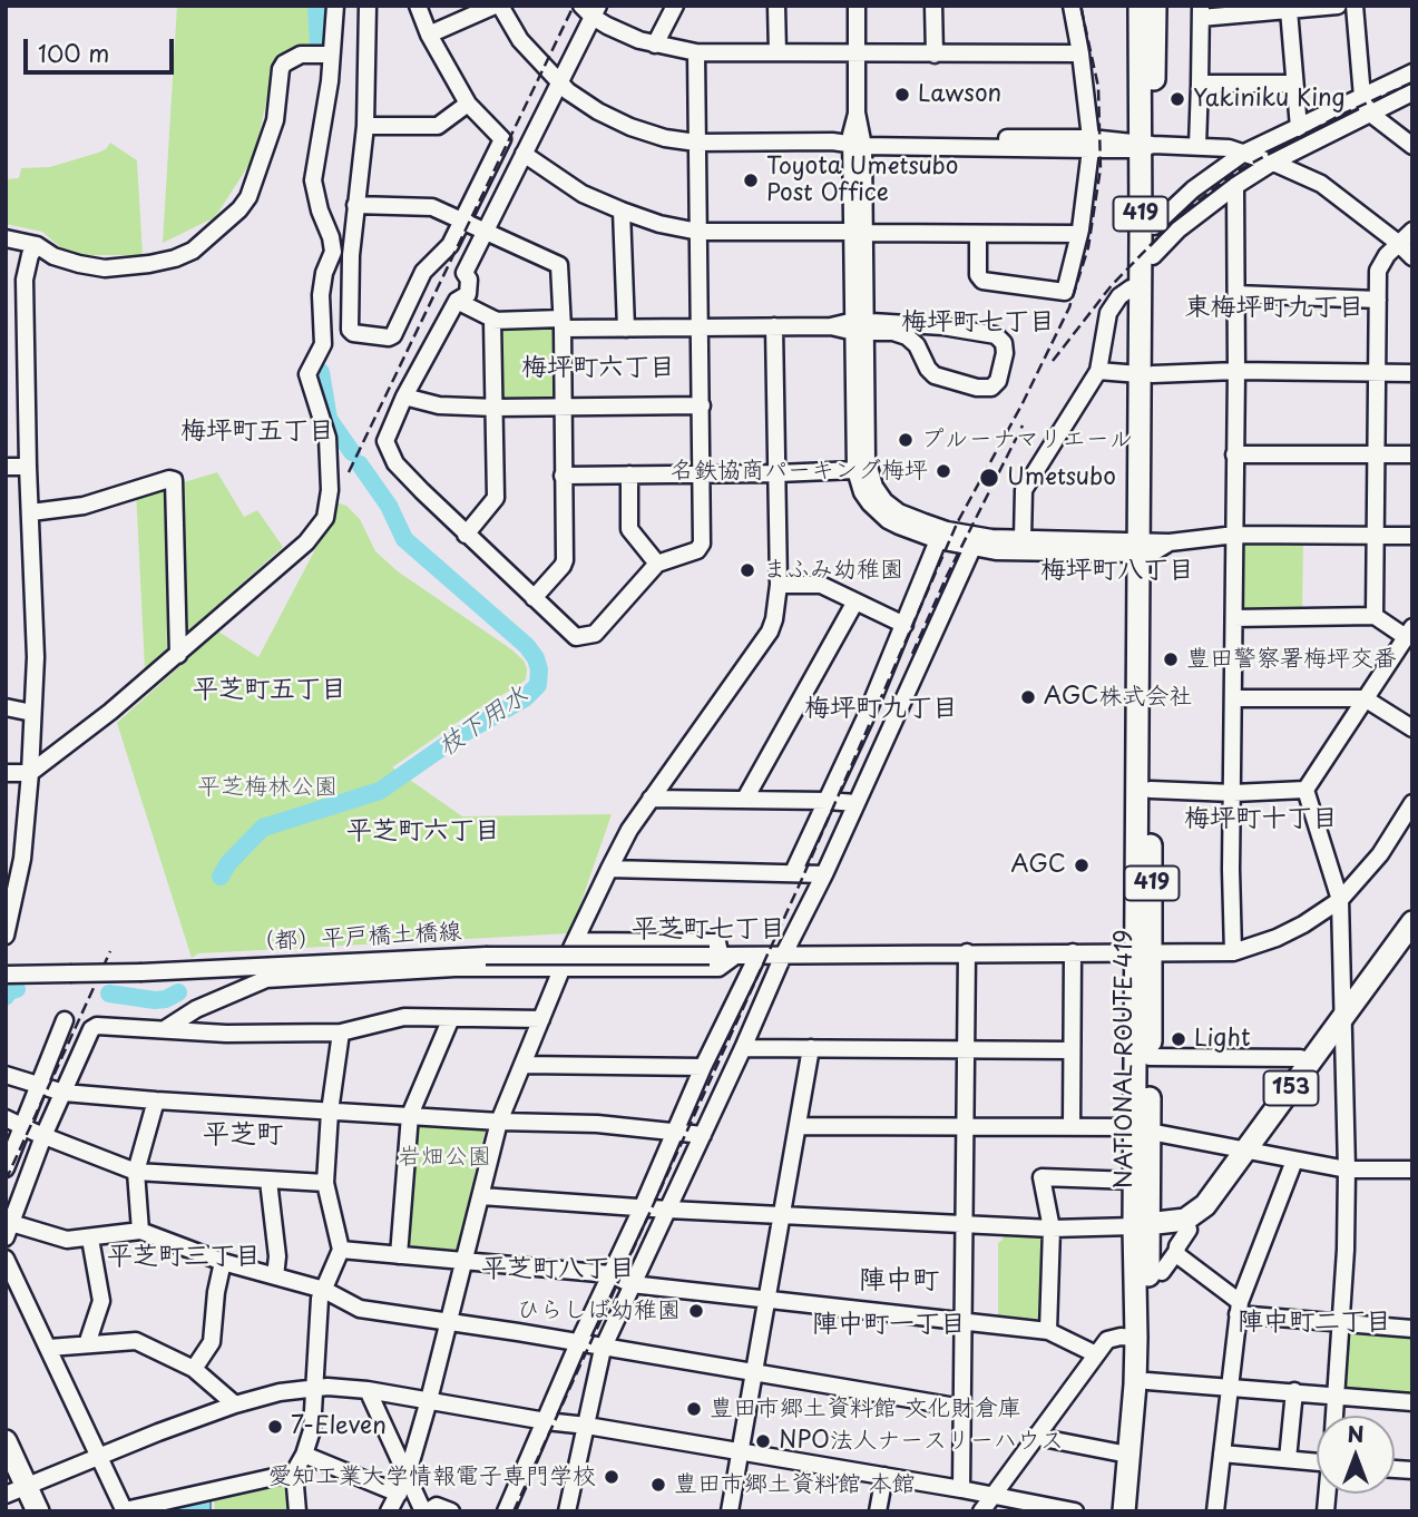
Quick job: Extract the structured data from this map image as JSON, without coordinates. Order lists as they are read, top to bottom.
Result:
{
  "streets": {
    "highway": ["419", "NATIONAL ROUTE 419", "153"],
    "street": ["（都）平戸橋土橋線"]
  },
  "crossings": [
    ["419", "NATIONAL ROUTE 419"],
    ["（都）平戸橋土橋線", "NATIONAL ROUTE 419"]
  ],
  "districts": [
    "東梅坪町九丁目",
    "梅坪町七丁目",
    "梅坪町六丁目",
    "梅坪町五丁目",
    "梅坪町八丁目",
    "平芝町五丁目",
    "梅坪町九丁目",
    "梅坪町十丁目",
    "平芝町六丁目",
    "平芝町七丁目",
    "平芝町",
    "平芝町三丁目",
    "平芝町八丁目",
    "陣中町",
    "陣中町二丁目",
    "陣中町一丁目"
  ],
  "water": ["枝下用水"],
  "parks": ["平芝梅林公園", "岩畑公園"],
  "places": [
    "Lawson",
    "Yakiniku King",
    "Toyota Umetsubo Post Office",
    "プルーナマリエール",
    "名鉄協商パーキング梅坪",
    "Umetsubo",
    "まふみ幼稚園",
    "豊田警察署梅坪交番",
    "AGC株式会社",
    "AGC",
    "Light",
    "ひらしば幼稚園",
    "豊田市郷土資料館 文化財倉庫",
    "7-Eleven",
    "NPO法人ナースリーハウス",
    "愛知工業大学情報電子専門学校",
    "豊田市郷土資料館 本館"
  ],
  "scale_bar": "100 m",
  "north": "top"
}
